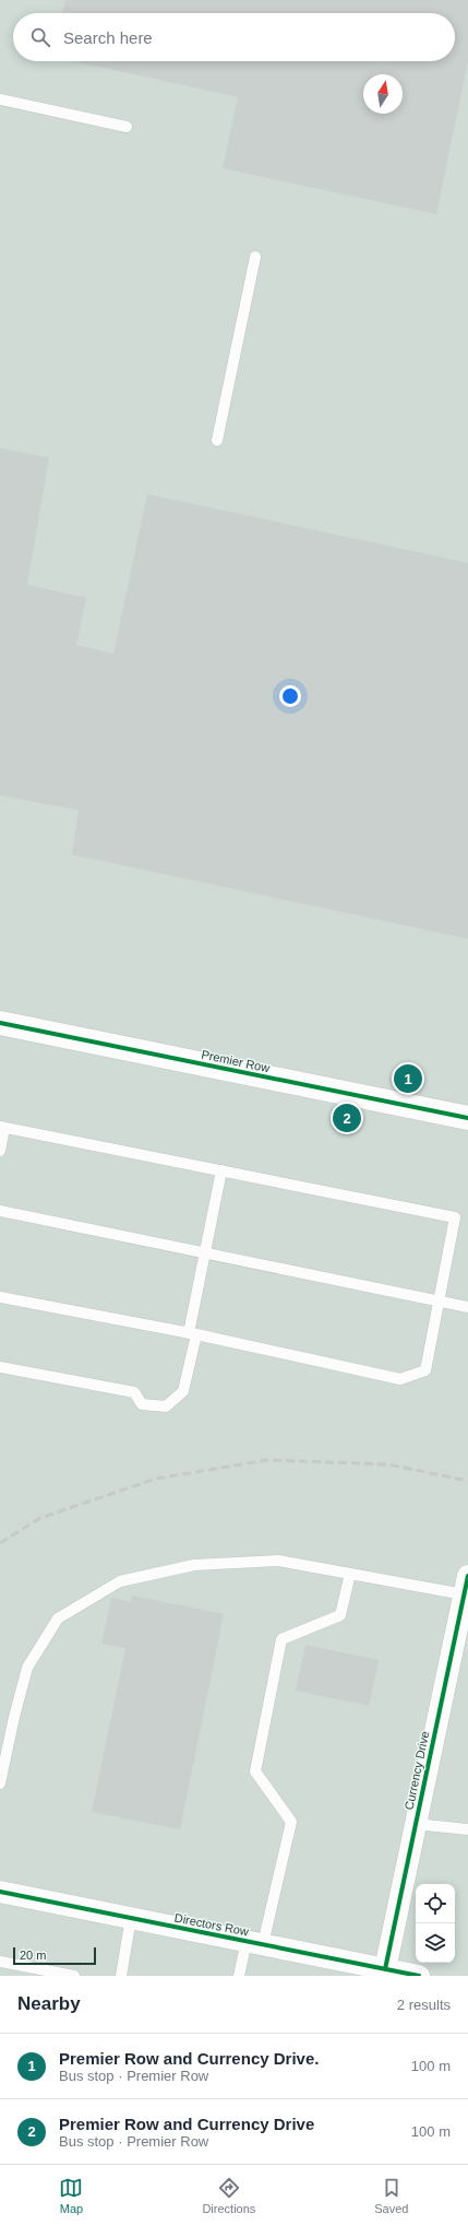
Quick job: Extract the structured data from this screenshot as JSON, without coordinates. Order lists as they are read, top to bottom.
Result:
{
  "streets": {
    "street": ["Premier Row", "Currency Drive", "Directors Row"]
  },
  "crossings": [
    ["Currency Drive", "Directors Row"]
  ],
  "scale_bar": "20 m",
  "north": "top",
  "page": {
    "search": "Search here",
    "pins": ["1", "2"],
    "scale": "20 m",
    "heading": ["Nearby", "2 results"],
    "list": [
      {
        "mark": "1",
        "name": "Premier Row and Currency Drive.",
        "note": "Bus stop · Premier Row",
        "value": "100 m"
      },
      {
        "mark": "2",
        "name": "Premier Row and Currency Drive",
        "note": "Bus stop · Premier Row",
        "value": "100 m"
      }
    ],
    "nav": ["Map", "Directions", "Saved"]
  }
}
